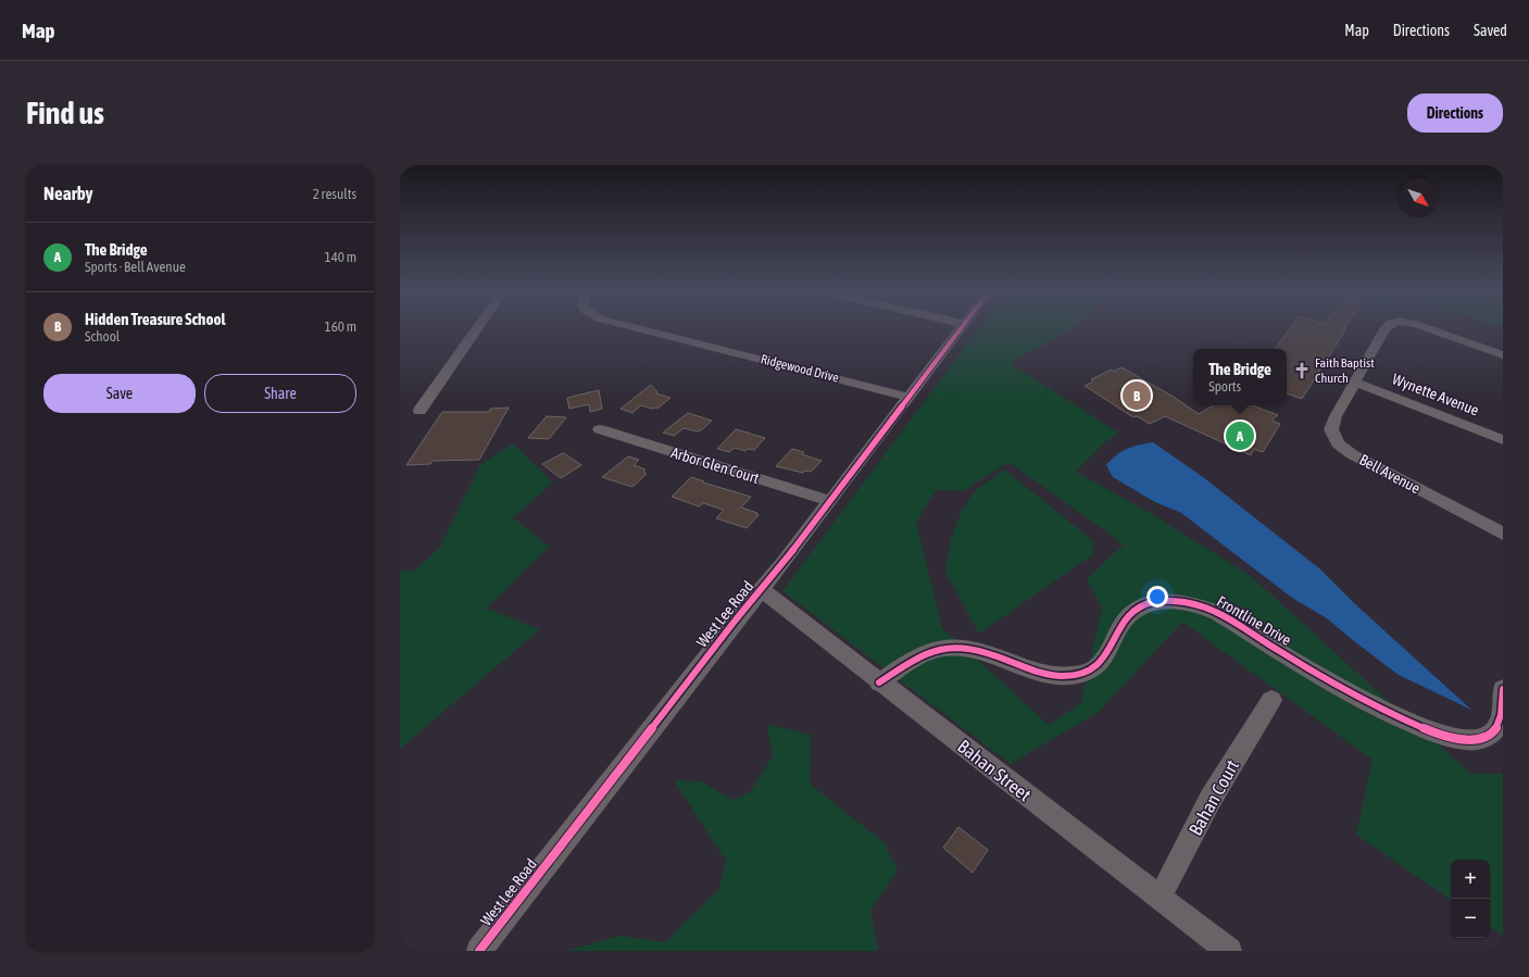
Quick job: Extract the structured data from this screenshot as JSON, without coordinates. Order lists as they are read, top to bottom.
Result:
{
  "streets": {
    "street": [
      "Ridgewood Drive",
      "Wynette Avenue",
      "Arbor Glen Court",
      "Bell Avenue",
      "West Lee Road",
      "Frontline Drive",
      "Bahan Street",
      "Bahan Court"
    ]
  },
  "crossings": [
    ["Ridgewood Drive", "West Lee Road"],
    ["Wynette Avenue", "Bell Avenue"],
    ["Arbor Glen Court", "West Lee Road"],
    ["West Lee Road", "Bahan Street"],
    ["Frontline Drive", "Bahan Street"],
    ["Bahan Street", "Bahan Court"]
  ],
  "places": {
    "church": ["Faith Baptist Church"]
  },
  "north": "bottom right",
  "page": {
    "header": "Map",
    "nav": ["Map", "Directions", "Saved"],
    "buttons": [
      "Directions",
      ["Save", "Share"]
    ],
    "title": "Find us",
    "heading": ["Nearby", "2 results"],
    "list": [
      {
        "mark": "A",
        "name": "The Bridge",
        "note": "Sports · Bell Avenue",
        "value": "140 m"
      },
      {
        "mark": "B",
        "name": "Hidden Treasure School",
        "note": "School",
        "value": "160 m"
      }
    ],
    "popup": ["The Bridge", "Sports"],
    "pins": ["B", "A"],
    "map_buttons": ["+", "−"]
  }
}
